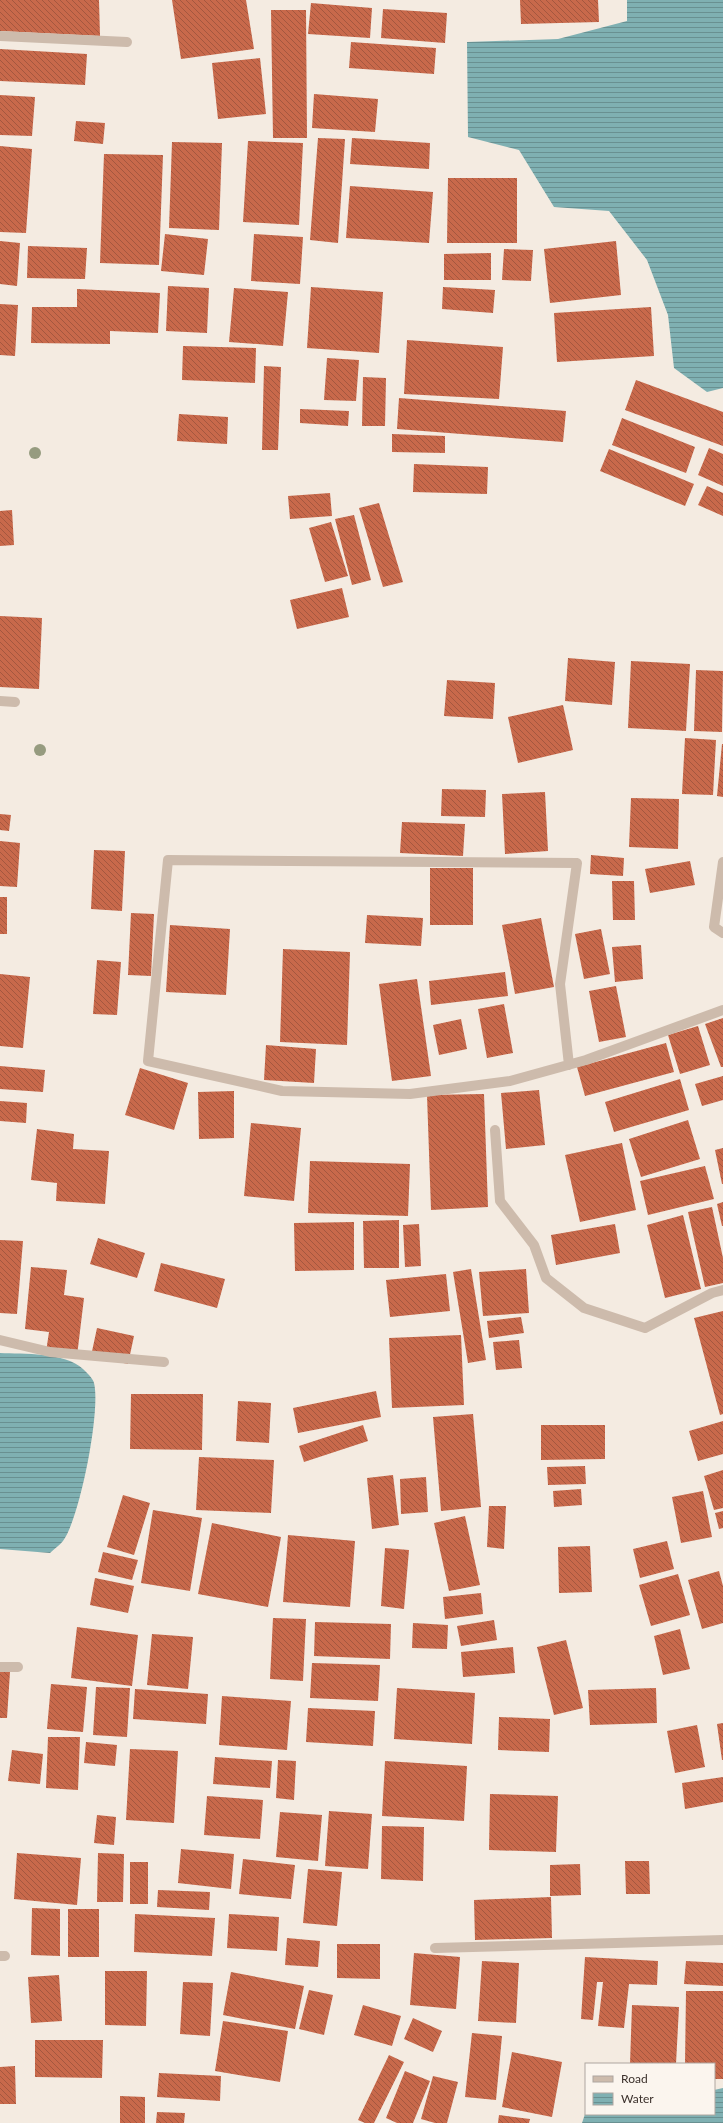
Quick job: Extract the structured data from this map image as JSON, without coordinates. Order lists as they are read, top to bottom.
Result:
{
  "legend": ["Road", "Water"]
}
